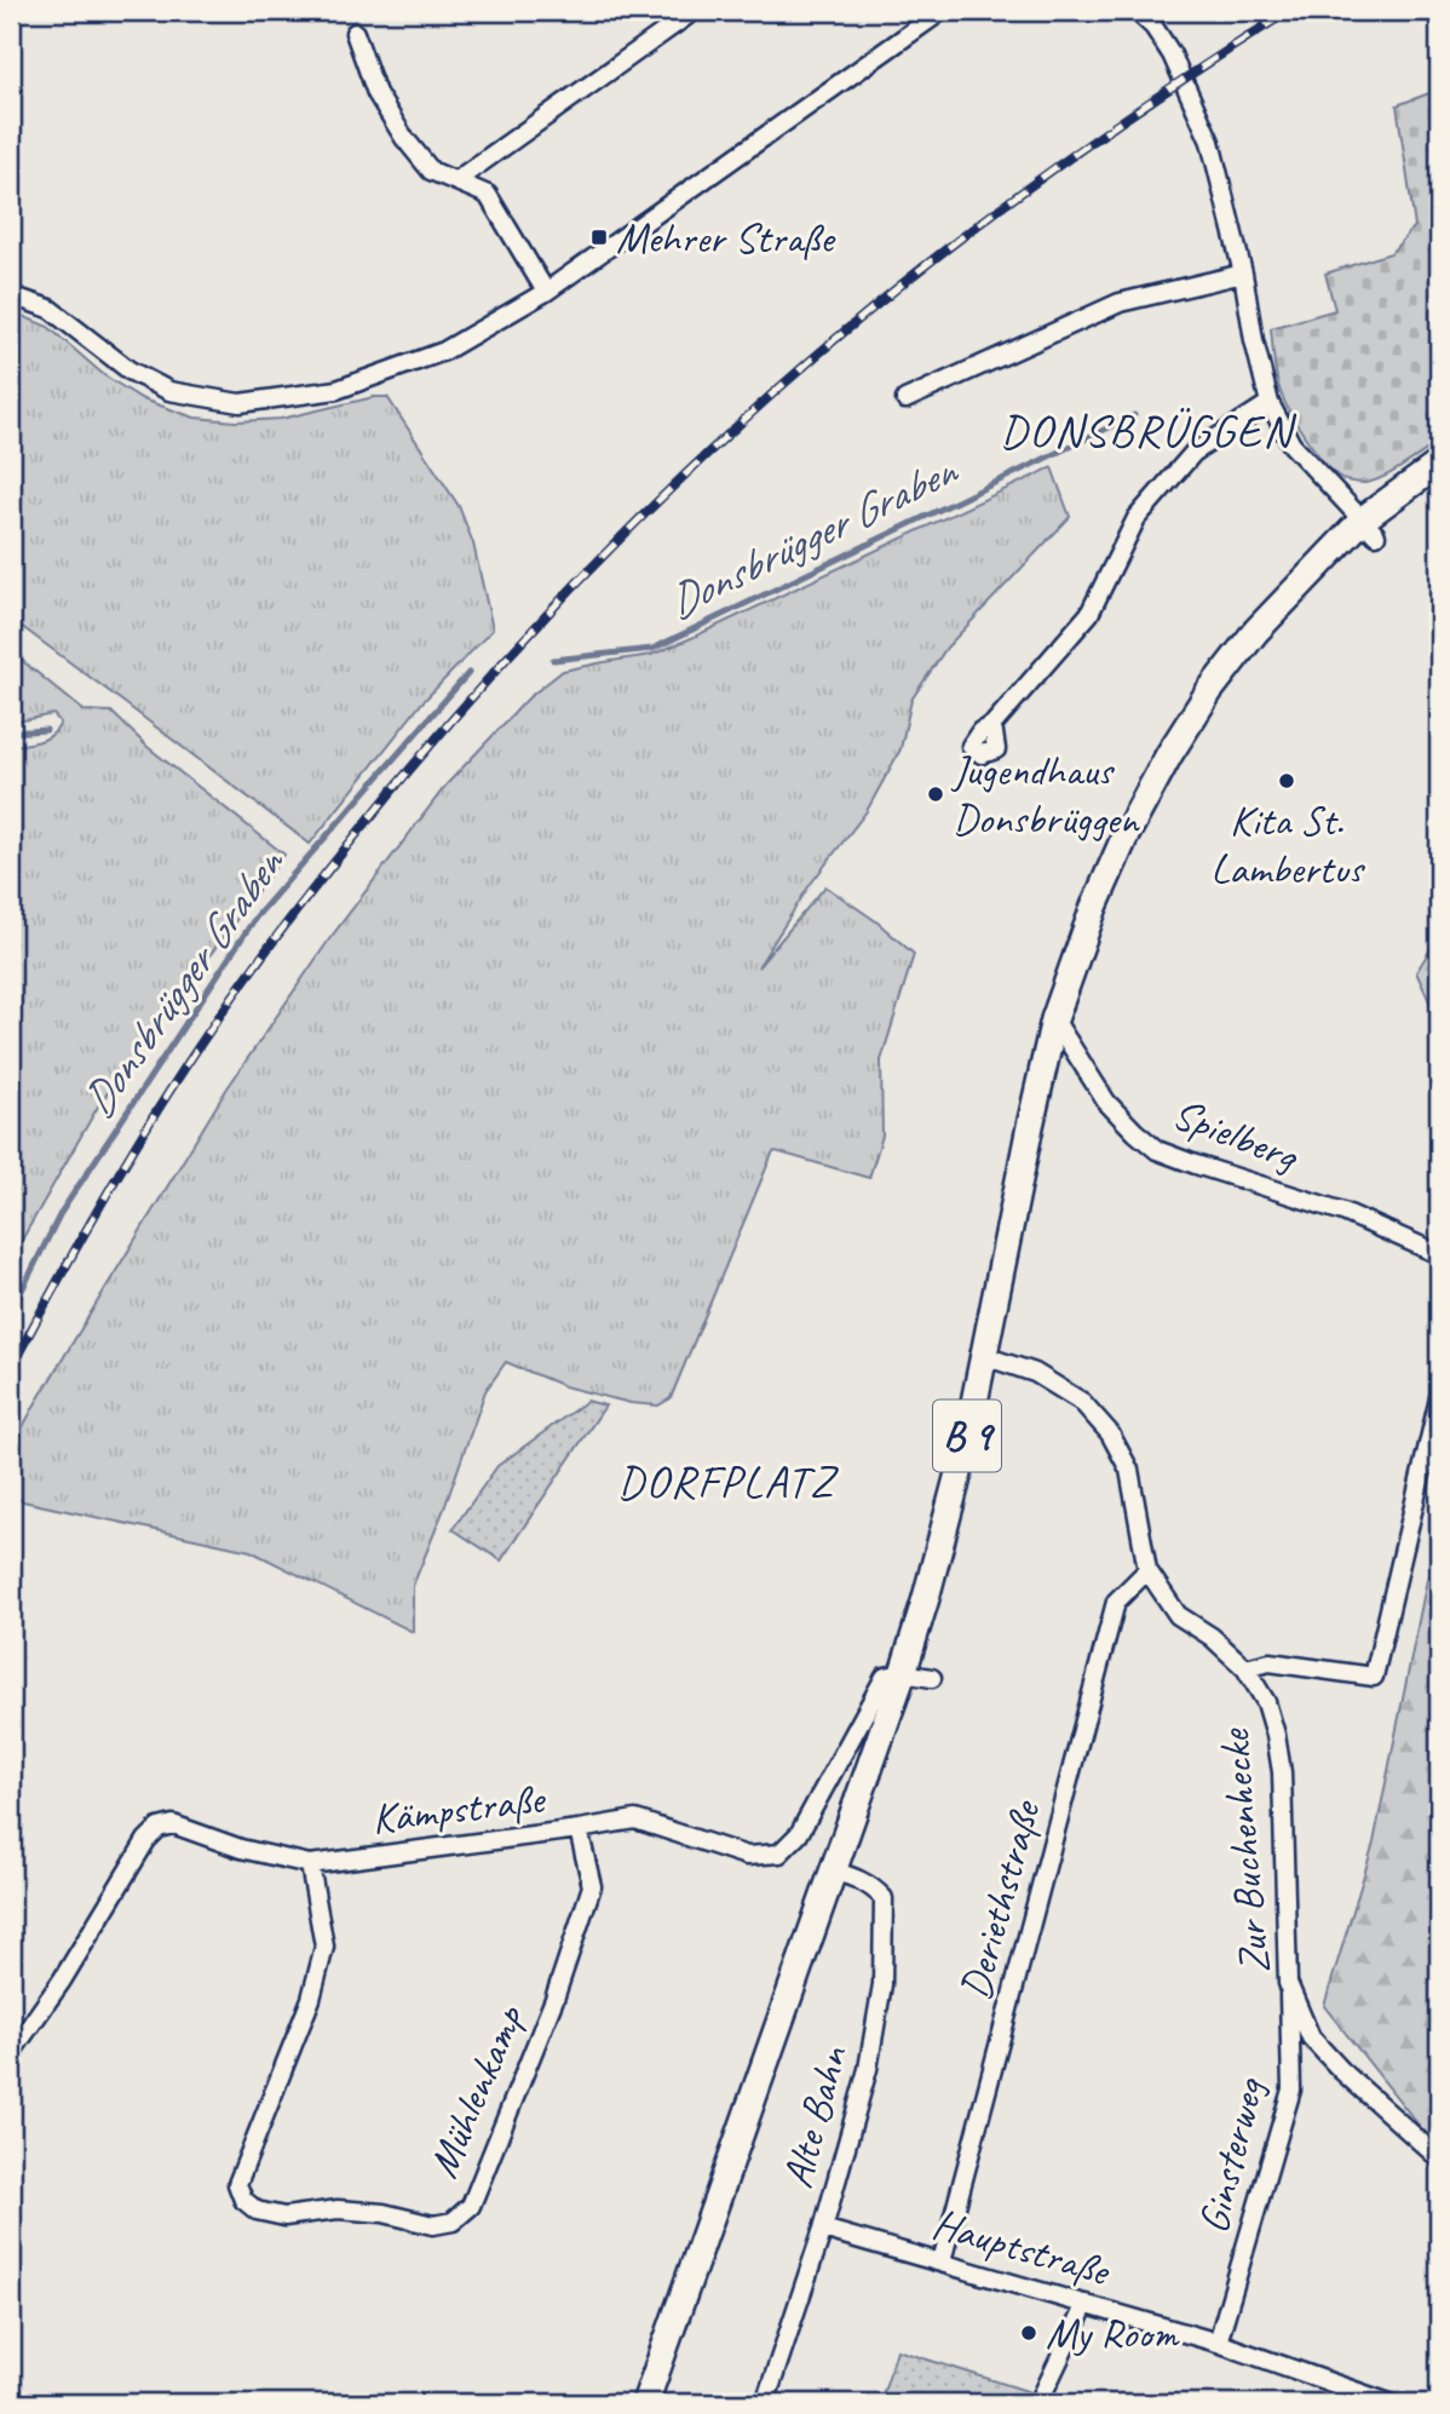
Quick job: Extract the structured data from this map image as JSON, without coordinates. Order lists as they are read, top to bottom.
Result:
{
  "streets": {
    "main road": ["B 9"],
    "street": [
      "Spielberg",
      "Kämpstraße",
      "Zur Buchenhecke",
      "Deriethstraße",
      "Mühlenkamp",
      "Alte Bahn",
      "Ginsterweg",
      "Hauptstraße"
    ]
  },
  "crossings": [
    ["Spielberg", "B 9"],
    ["B 9", "Kämpstraße"],
    ["B 9", "Zur Buchenhecke"],
    ["B 9", "Alte Bahn"],
    ["Kämpstraße", "Mühlenkamp"],
    ["Zur Buchenhecke", "Deriethstraße"],
    ["Zur Buchenhecke", "Ginsterweg"],
    ["Deriethstraße", "Hauptstraße"],
    ["Alte Bahn", "Hauptstraße"],
    ["Ginsterweg", "Hauptstraße"]
  ],
  "districts": ["DONSBRÜGGEN", "DORFPLATZ"],
  "water": ["Donsbrügger Graben"],
  "places": {
    "transit": ["Mehrer Straße"],
    "other": ["Kita St. Lambertus", "Jugendhaus Donsbrüggen", "My Room"]
  }
}
